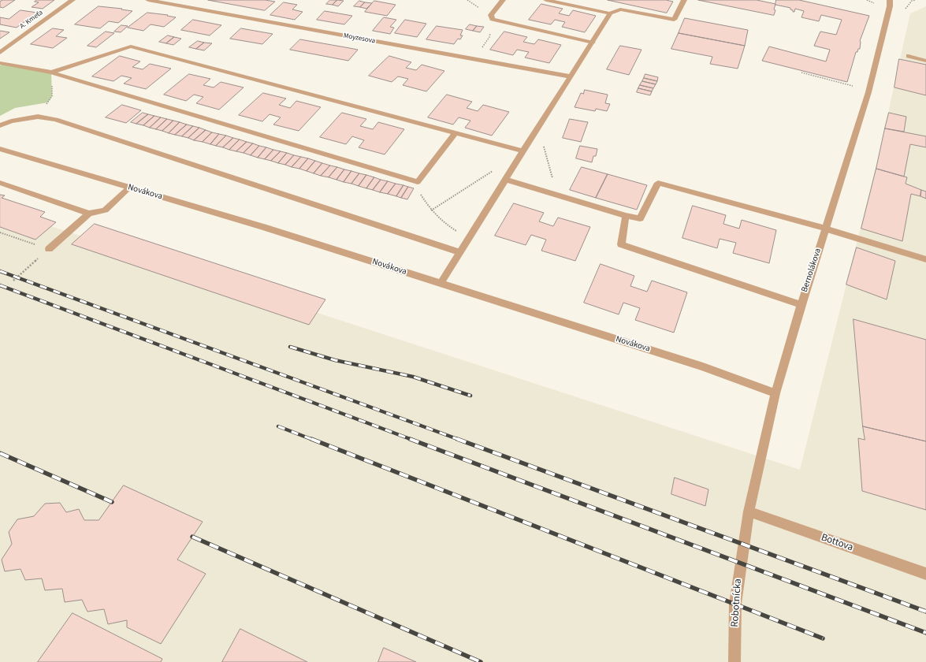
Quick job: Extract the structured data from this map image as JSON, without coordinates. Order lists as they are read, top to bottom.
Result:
{
  "streets": {
    "street": [
      "A. Kmeťa",
      "Moyzesova",
      "Novákova",
      "Bernolákova",
      "Bottova",
      "Robotnícka"
    ]
  },
  "crossings": [
    ["Novákova", "Bernolákova"],
    ["Bernolákova", "Bottova"],
    ["Bernolákova", "Robotnícka"]
  ]
}
